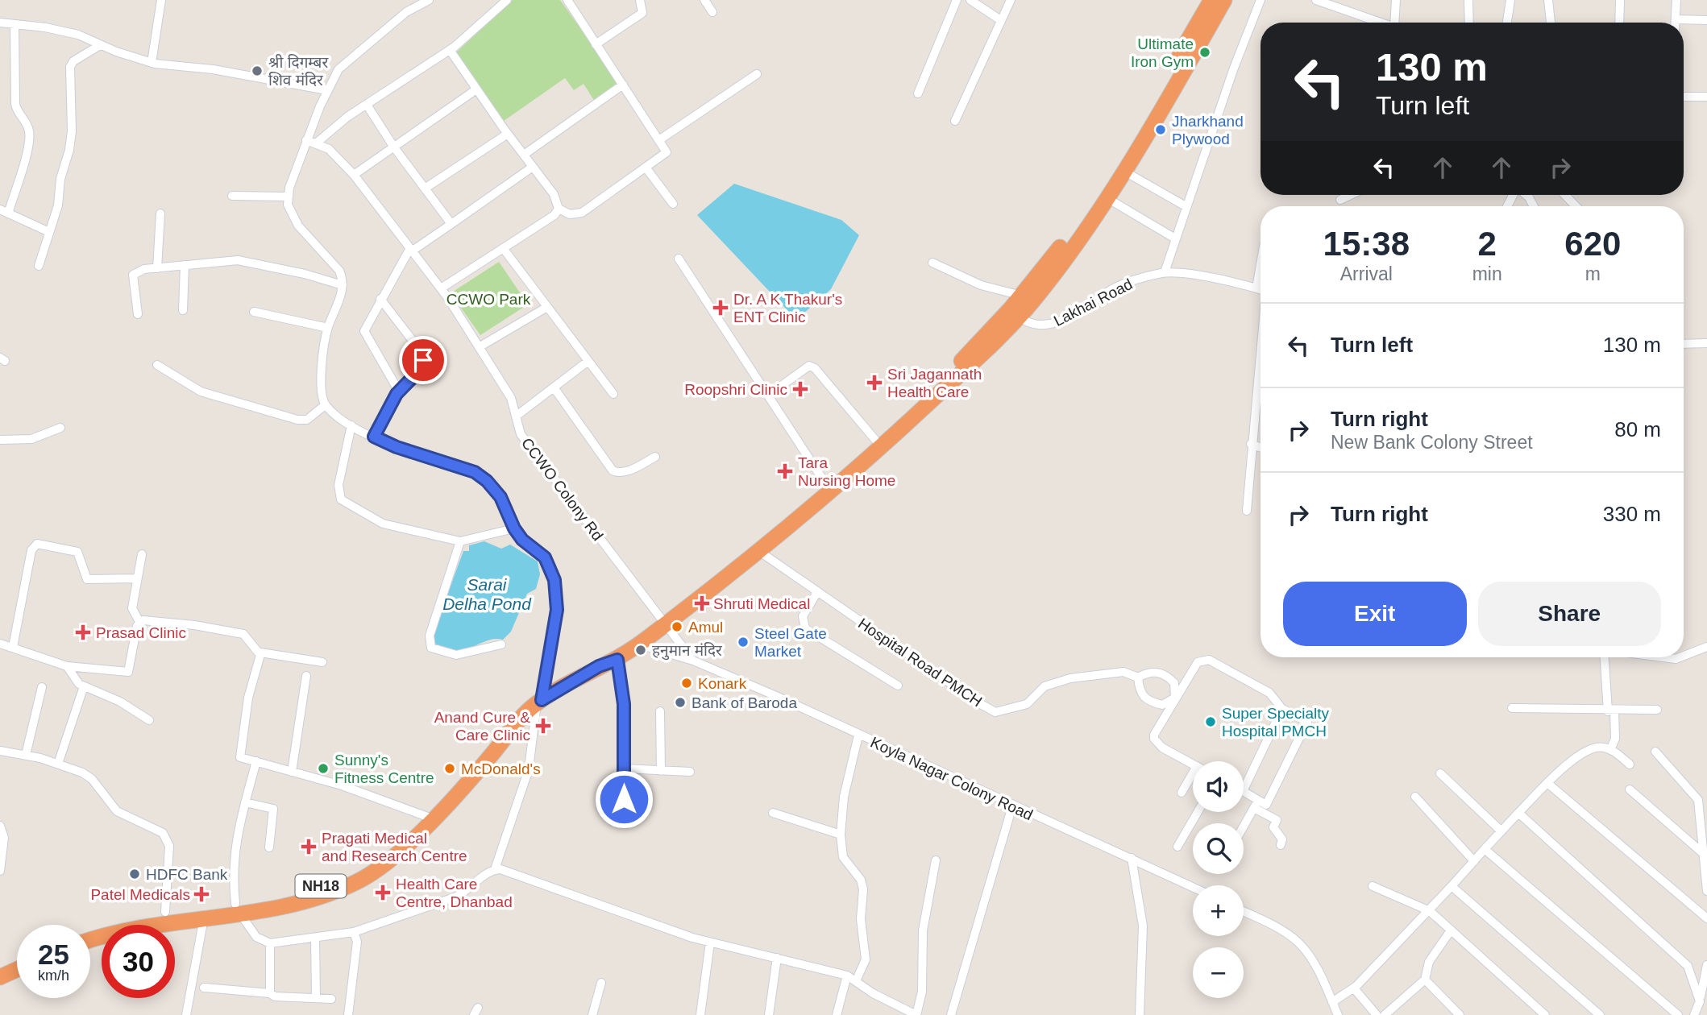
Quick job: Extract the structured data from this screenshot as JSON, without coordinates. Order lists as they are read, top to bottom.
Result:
{
  "streets": {
    "highway": ["NH18"],
    "street": [
      "Lakhai Road",
      "CCWO Colony Rd",
      "Hospital Road PMCH",
      "Koyla Nagar Colony Road"
    ]
  },
  "crossings": [
    ["Lakhai Road", "NH18"],
    ["CCWO Colony Rd", "Koyla Nagar Colony Road"],
    ["CCWO Colony Rd", "NH18"],
    ["Hospital Road PMCH", "NH18"],
    ["Koyla Nagar Colony Road", "NH18"]
  ],
  "water": ["Sarai Delha Pond"],
  "parks": ["CCWO Park"],
  "places": {
    "other": [
      "Ultimate Iron Gym",
      "श्री दिगम्बर शिव मंदिर",
      "Jharkhand Plywood",
      "Amul",
      "Steel Gate Market",
      "हनुमान मंदिर",
      "Konark",
      "Bank of Baroda",
      "Super Specialty Hospital PMCH",
      "Sunny's Fitness Centre",
      "McDonald's",
      "HDFC Bank"
    ],
    "health": [
      "Dr. A K Thakur's ENT Clinic",
      "Sri Jagannath Health Care",
      "Roopshri Clinic",
      "Tara Nursing Home",
      "Shruti Medical",
      "Prasad Clinic",
      "Anand Cure & Care Clinic",
      "Pragati Medical and Research Centre",
      "Health Care Centre, Dhanbad",
      "Patel Medicals"
    ]
  },
  "page": {
    "turn": ["130 m", "Turn left"],
    "eta": [
      "15:38",
      "Arrival",
      "2",
      "min",
      "620",
      "m"
    ],
    "list": [
      {
        "name": "Turn left",
        "value": "130 m"
      },
      {
        "name": "Turn right",
        "note": "New Bank Colony Street",
        "value": "80 m"
      },
      {
        "name": "Turn right",
        "value": "330 m"
      }
    ],
    "buttons": ["Exit", "Share"],
    "map_buttons": ["+", "−"],
    "speed": "25 km/h",
    "limit": "30"
  }
}
